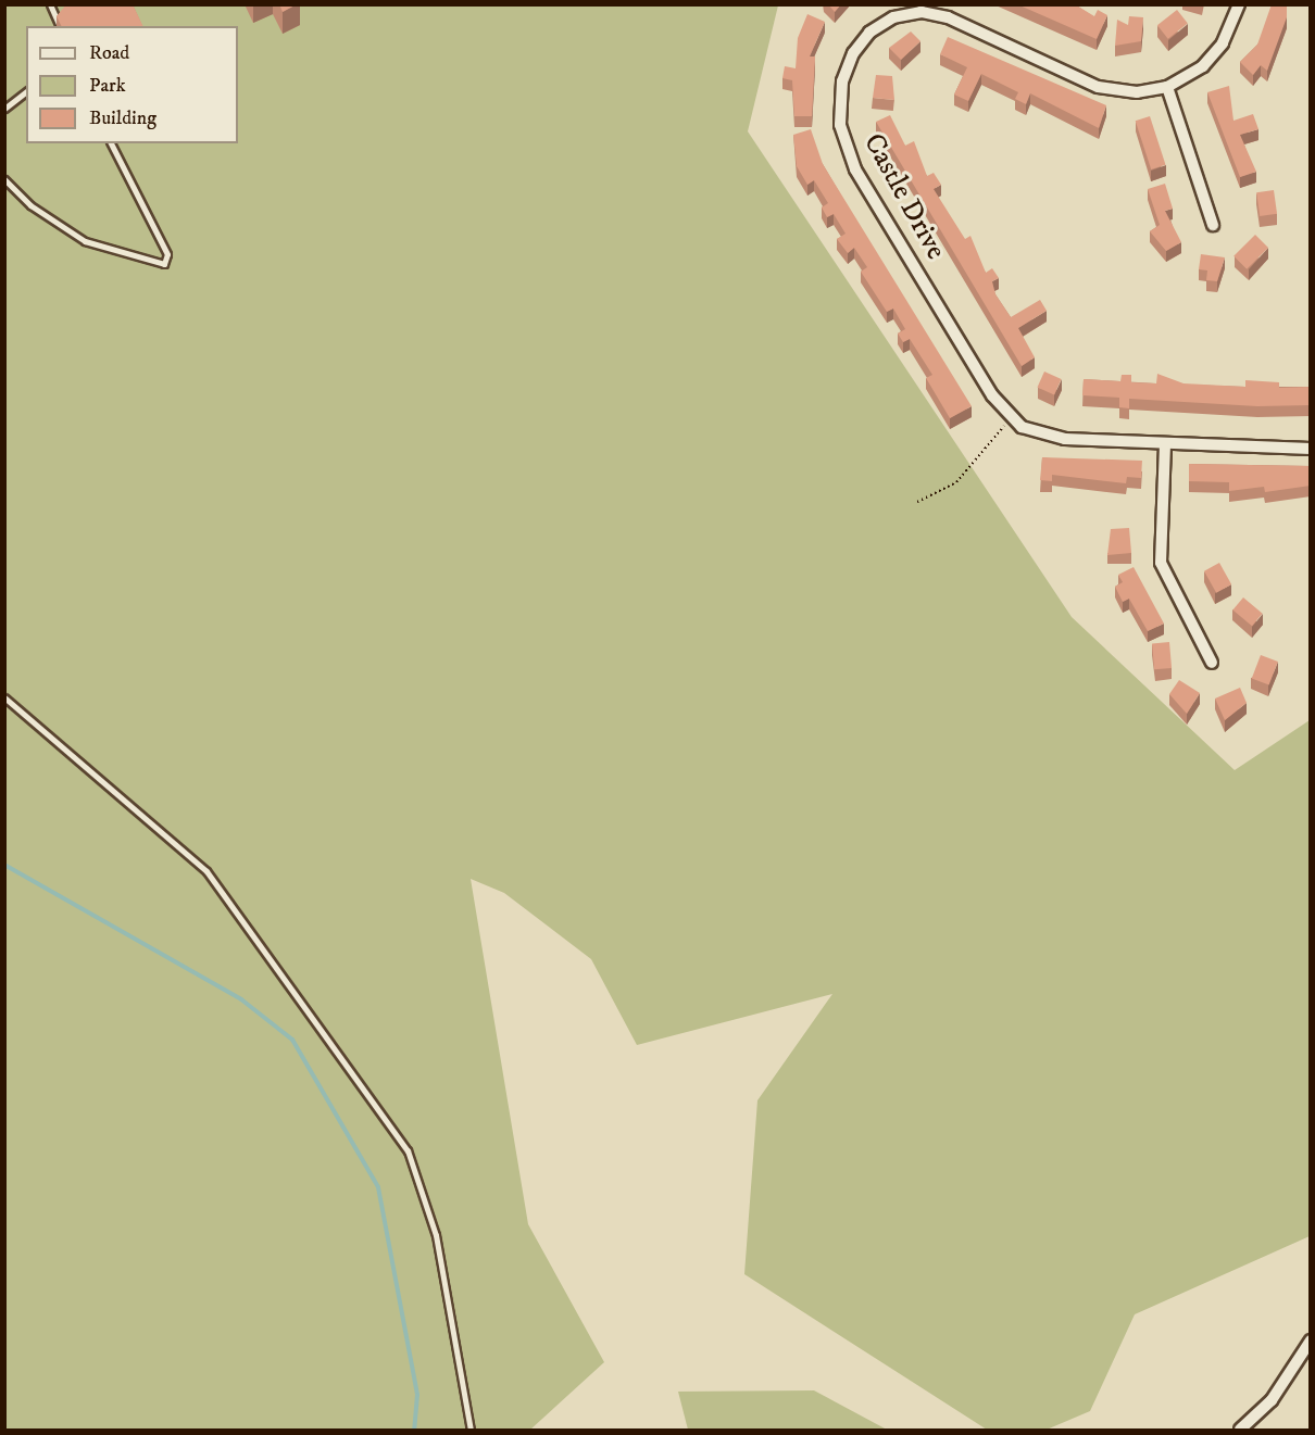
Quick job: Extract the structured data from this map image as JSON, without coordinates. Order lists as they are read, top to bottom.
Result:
{
  "streets": {
    "street": ["Castle Drive"]
  },
  "legend": ["Road", "Park", "Building"]
}
